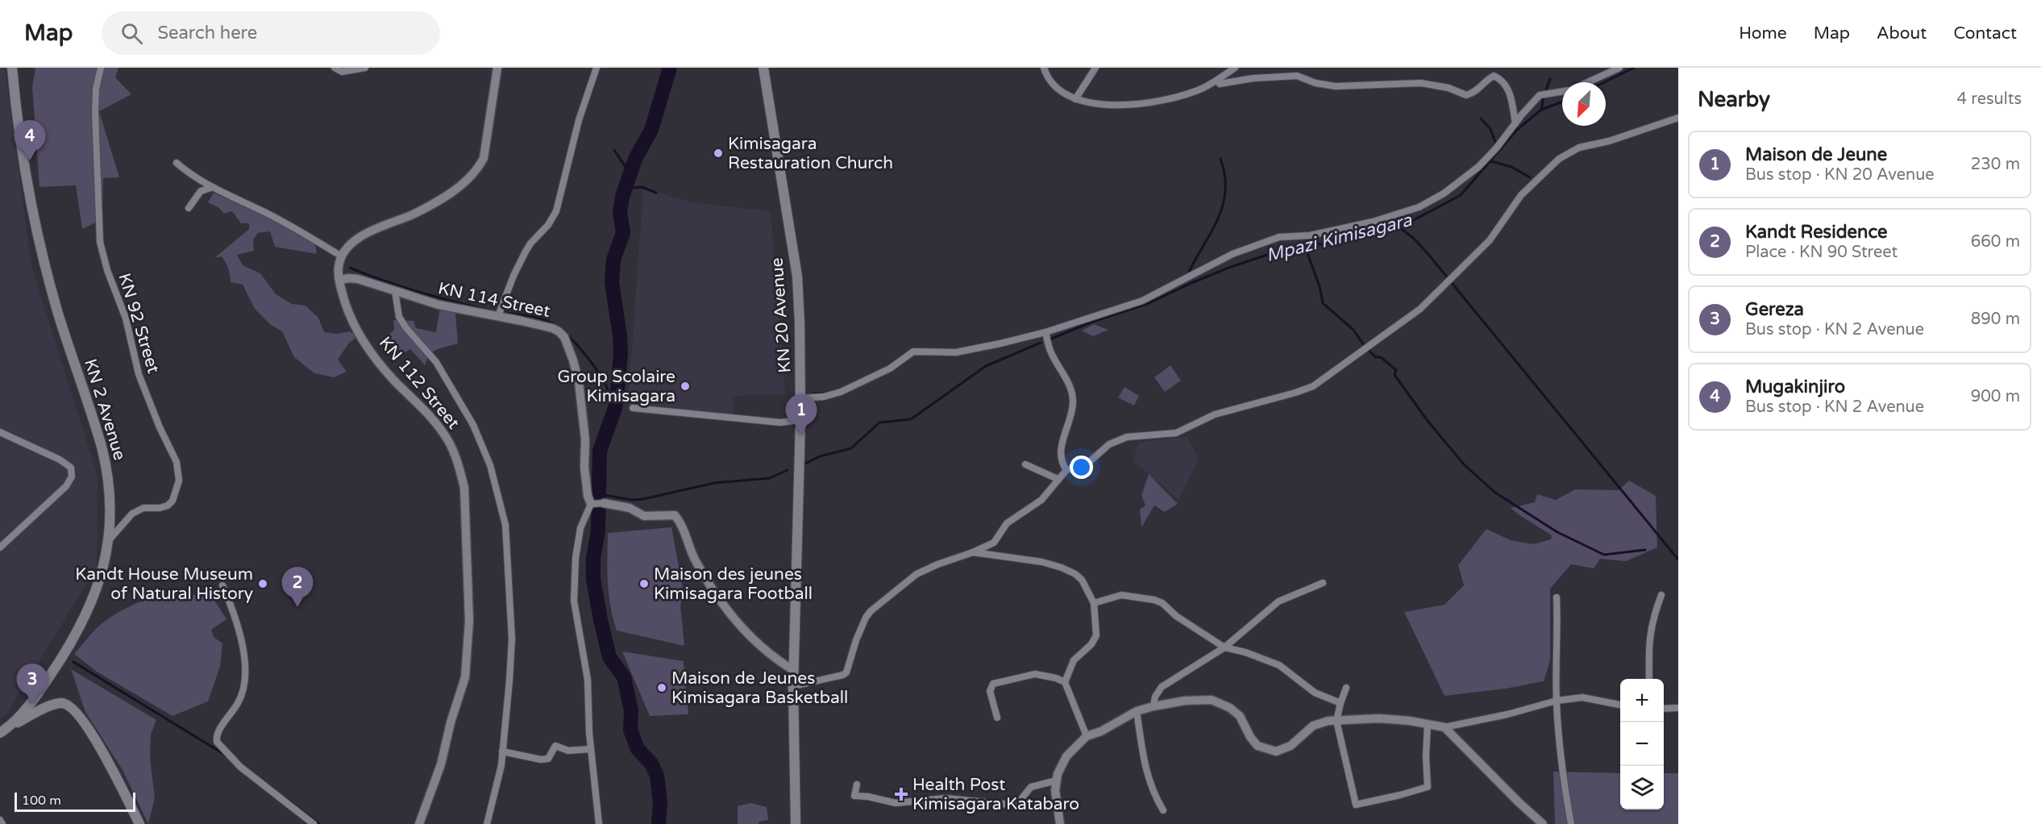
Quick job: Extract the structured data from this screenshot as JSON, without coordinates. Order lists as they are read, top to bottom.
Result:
{
  "streets": {
    "main road": ["KN 20 Avenue", "KN 2 Avenue"],
    "street": ["KN 114 Street", "KN 92 Street", "KN 112 Street"]
  },
  "crossings": [
    ["KN 114 Street", "KN 112 Street"],
    ["KN 92 Street", "KN 2 Avenue"]
  ],
  "water": ["Mpazi Kimisagara"],
  "places": {
    "other": [
      "Kimisagara Restauration Church",
      "Group Scolaire Kimisagara",
      "Kandt House Museum of Natural History",
      "Maison des jeunes Kimisagara Football",
      "Maison de Jeunes Kimisagara Basketball"
    ],
    "health": ["Health Post Kimisagara Katabaro"]
  },
  "scale_bar": "100 m",
  "north": "bottom left",
  "page": {
    "header": "Map",
    "search": "Search here",
    "nav": [
      "Home",
      "Map",
      "About",
      "Contact"
    ],
    "heading": ["Nearby", "4 results"],
    "pins": [
      "4",
      "1",
      "2",
      "3"
    ],
    "list": [
      {
        "mark": "1",
        "name": "Maison de Jeune",
        "note": "Bus stop · KN 20 Avenue",
        "value": "230 m"
      },
      {
        "mark": "2",
        "name": "Kandt Residence",
        "note": "Place · KN 90 Street",
        "value": "660 m"
      },
      {
        "mark": "3",
        "name": "Gereza",
        "note": "Bus stop · KN 2 Avenue",
        "value": "890 m"
      },
      {
        "mark": "4",
        "name": "Mugakinjiro",
        "note": "Bus stop · KN 2 Avenue",
        "value": "900 m"
      }
    ],
    "map_buttons": ["+", "−"],
    "scale": "100 m"
  }
}
